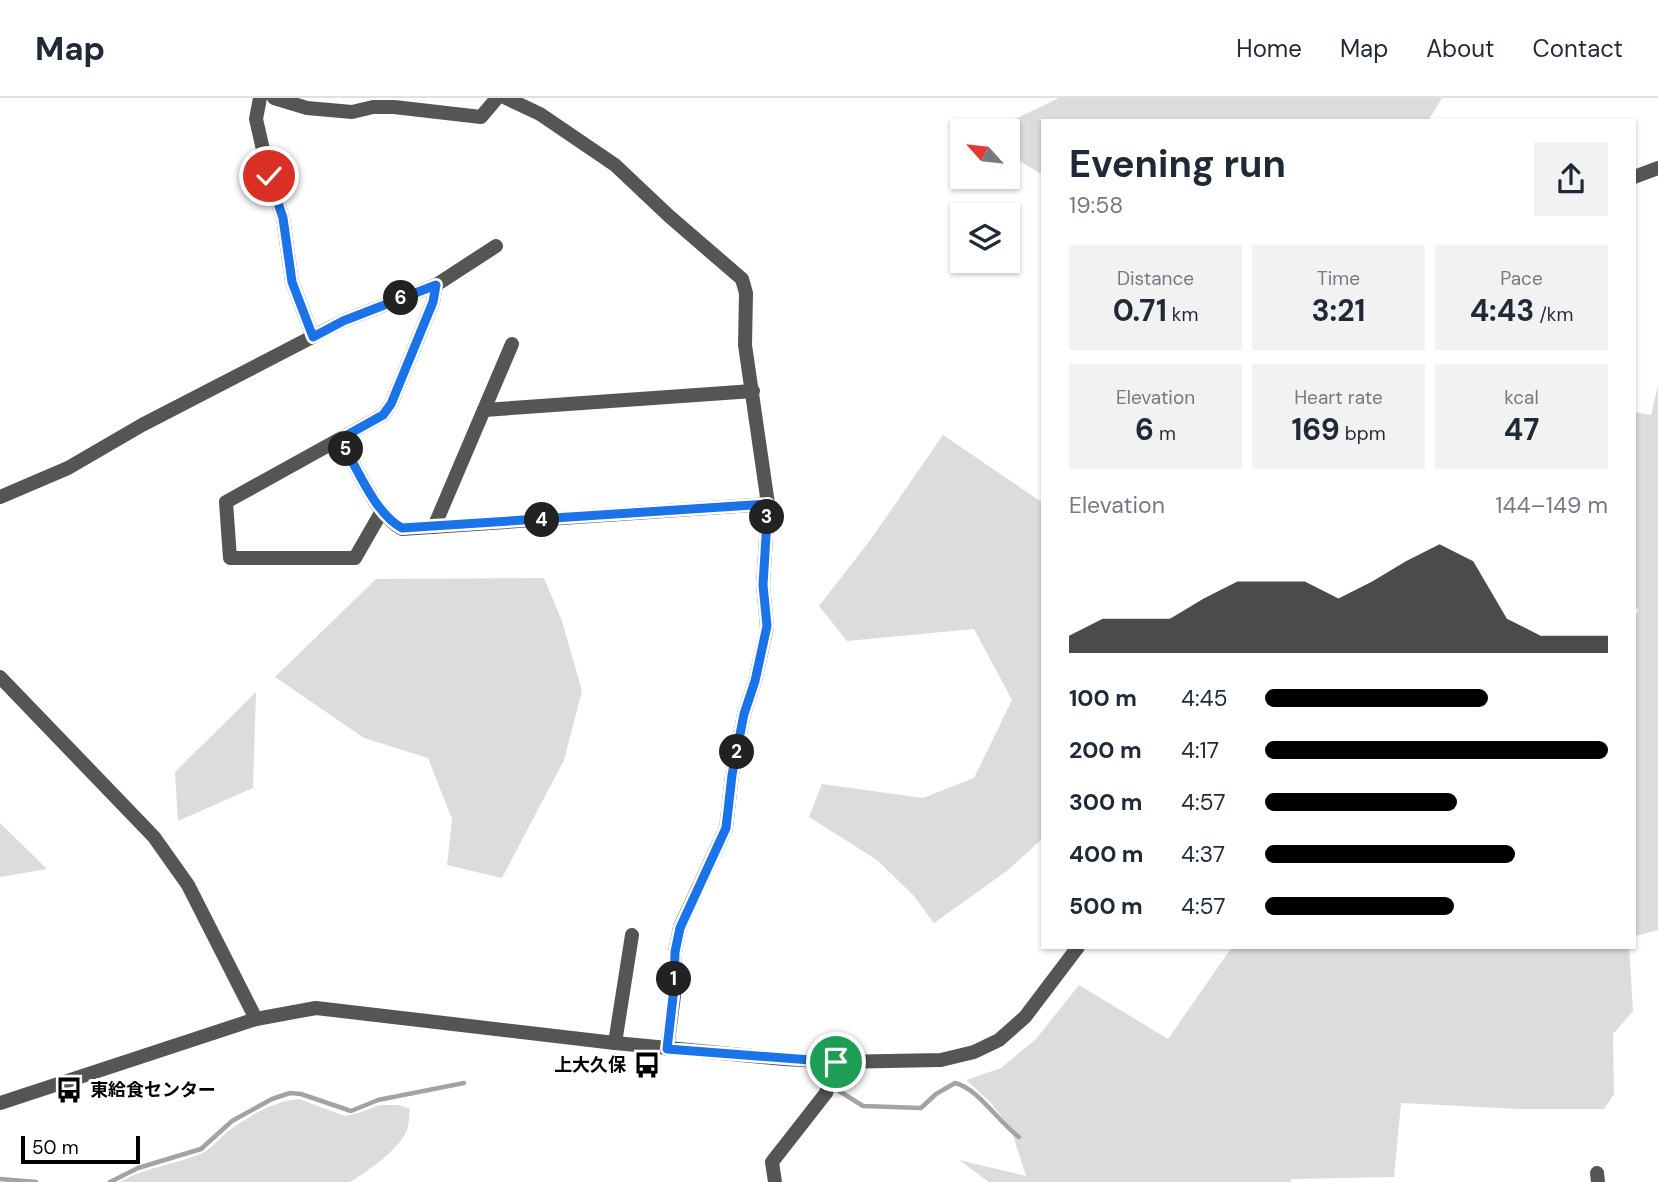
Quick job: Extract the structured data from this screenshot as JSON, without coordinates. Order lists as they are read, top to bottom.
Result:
{
  "places": {
    "bus stop": ["上大久保", "東給食センター"]
  },
  "scale_bar": "50 m",
  "north": "top left",
  "page": {
    "header": "Map",
    "nav": [
      "Home",
      "Map",
      "About",
      "Contact"
    ],
    "heading": ["Evening run", "19:58"],
    "stats": [
      ["Distance", "0.71 km"],
      ["Time", "3:21"],
      ["Pace", "4:43 /km"],
      ["Elevation", "6 m"],
      ["Heart rate", "169 bpm"],
      ["kcal", "47"]
    ],
    "pins": [
      "6",
      "5",
      "3",
      "4",
      "2",
      "1"
    ],
    "chart": ["Elevation", "144–149 m"],
    "list": [
      {
        "name": "100 m",
        "note": "4:45"
      },
      {
        "name": "200 m",
        "note": "4:17"
      },
      {
        "name": "300 m",
        "note": "4:57"
      },
      {
        "name": "400 m",
        "note": "4:37"
      },
      {
        "name": "500 m",
        "note": "4:57"
      }
    ],
    "scale": "50 m"
  }
}
